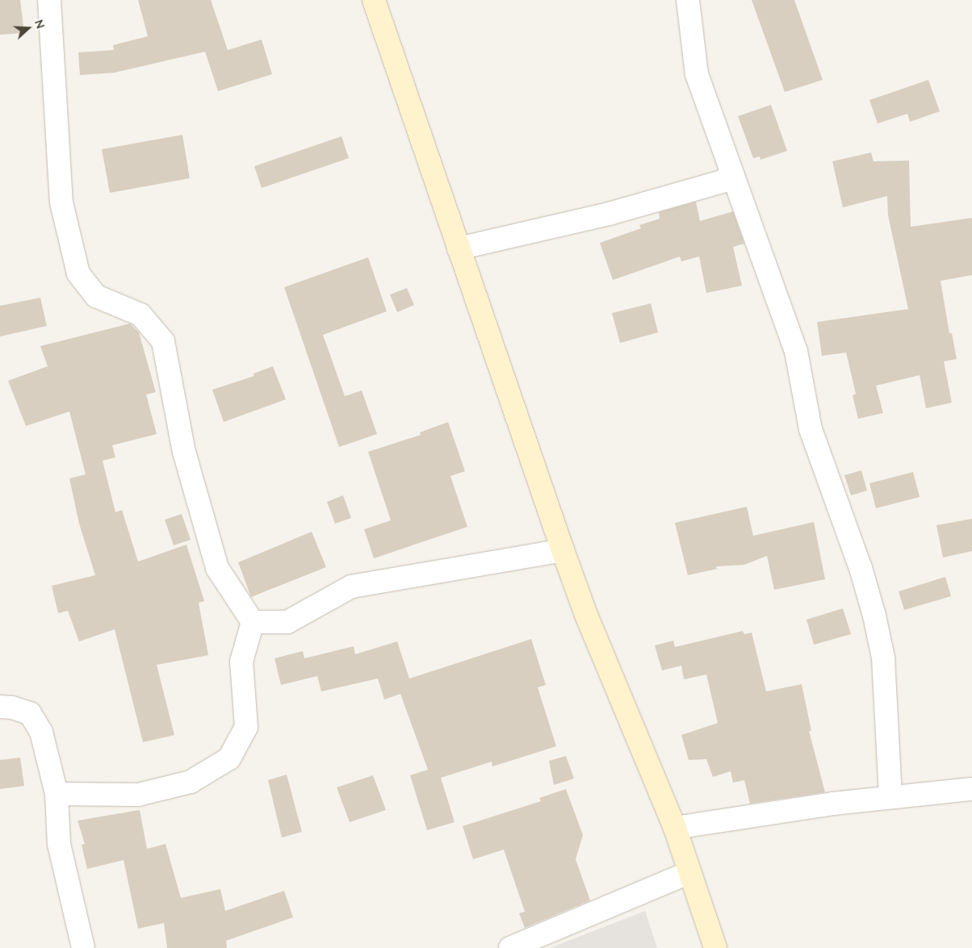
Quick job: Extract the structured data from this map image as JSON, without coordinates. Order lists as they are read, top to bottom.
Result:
{
  "north": "right"
}
